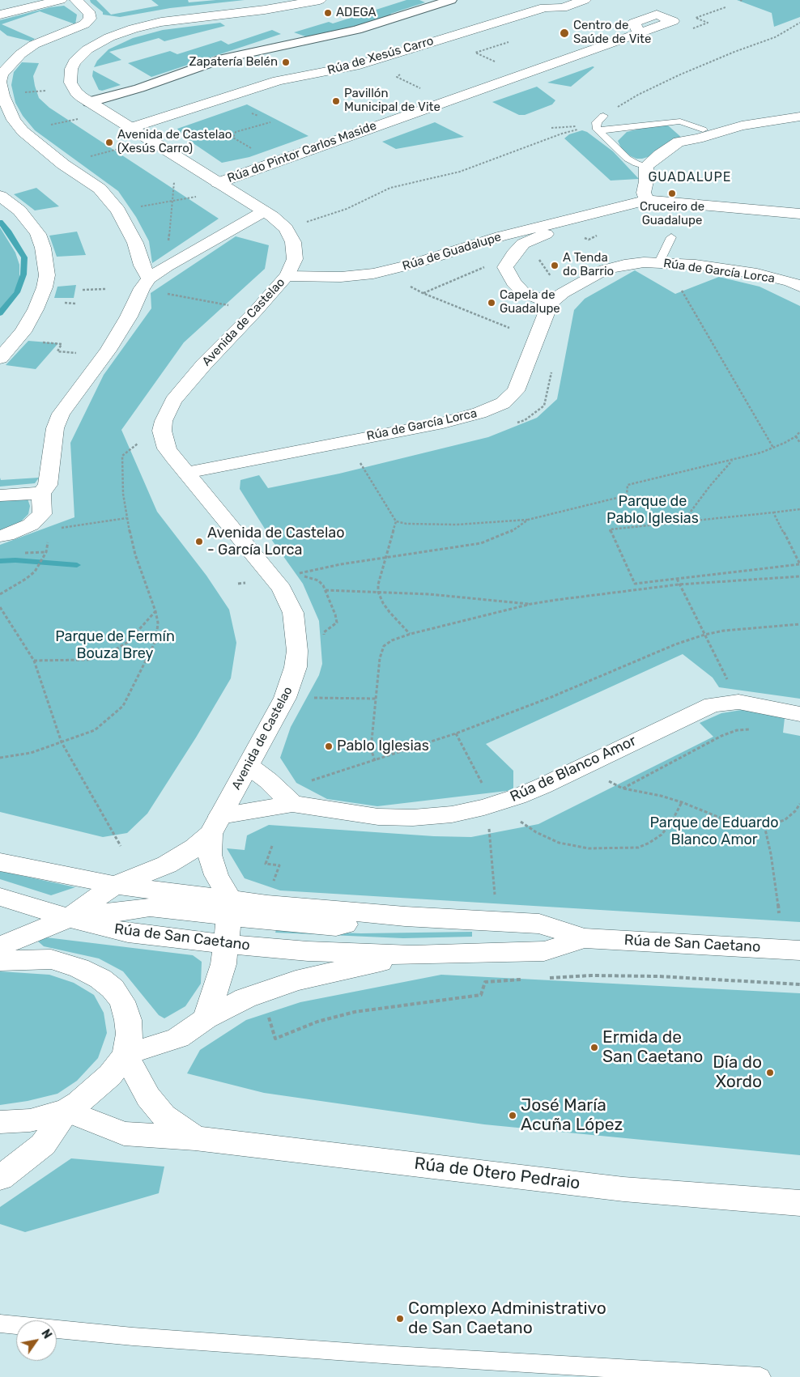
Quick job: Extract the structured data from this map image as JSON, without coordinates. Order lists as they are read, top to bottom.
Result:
{
  "streets": {
    "street": [
      "Rúa de Xesús Carro",
      "Rúa do Pintor Carlos Maside",
      "Rúa de Guadalupe",
      "Rúa de García Lorca",
      "Avenida de Castelao",
      "Rúa de Blanco Amor",
      "Rúa de San Caetano",
      "Rúa de Otero Pedraio"
    ]
  },
  "crossings": [
    ["Rúa de Xesús Carro", "Avenida de Castelao"],
    ["Rúa do Pintor Carlos Maside", "Avenida de Castelao"],
    ["Rúa de Guadalupe", "Rúa de García Lorca"],
    ["Rúa de Guadalupe", "Avenida de Castelao"],
    ["Rúa de García Lorca", "Avenida de Castelao"],
    ["Avenida de Castelao", "Rúa de Blanco Amor"]
  ],
  "districts": ["GUADALUPE"],
  "parks": ["Parque de Pablo Iglesias", "Parque de Fermín Bouza Brey", "Parque de Eduardo Blanco Amor"],
  "places": [
    "ADEGA",
    "Centro de Saúde de Vite",
    "Zapatería Belén",
    "Pavillón Municipal de Vite",
    "Avenida de Castelao (Xesús Carro)",
    "Cruceiro de Guadalupe",
    "A Tenda do Barrio",
    "Capela de Guadalupe",
    "Avenida de Castelao - García Lorca",
    "Pablo Iglesias",
    "Ermida de San Caetano",
    "Día do Xordo",
    "José María Acuña López",
    "Complexo Administrativo de San Caetano"
  ],
  "north": "top right"
}
